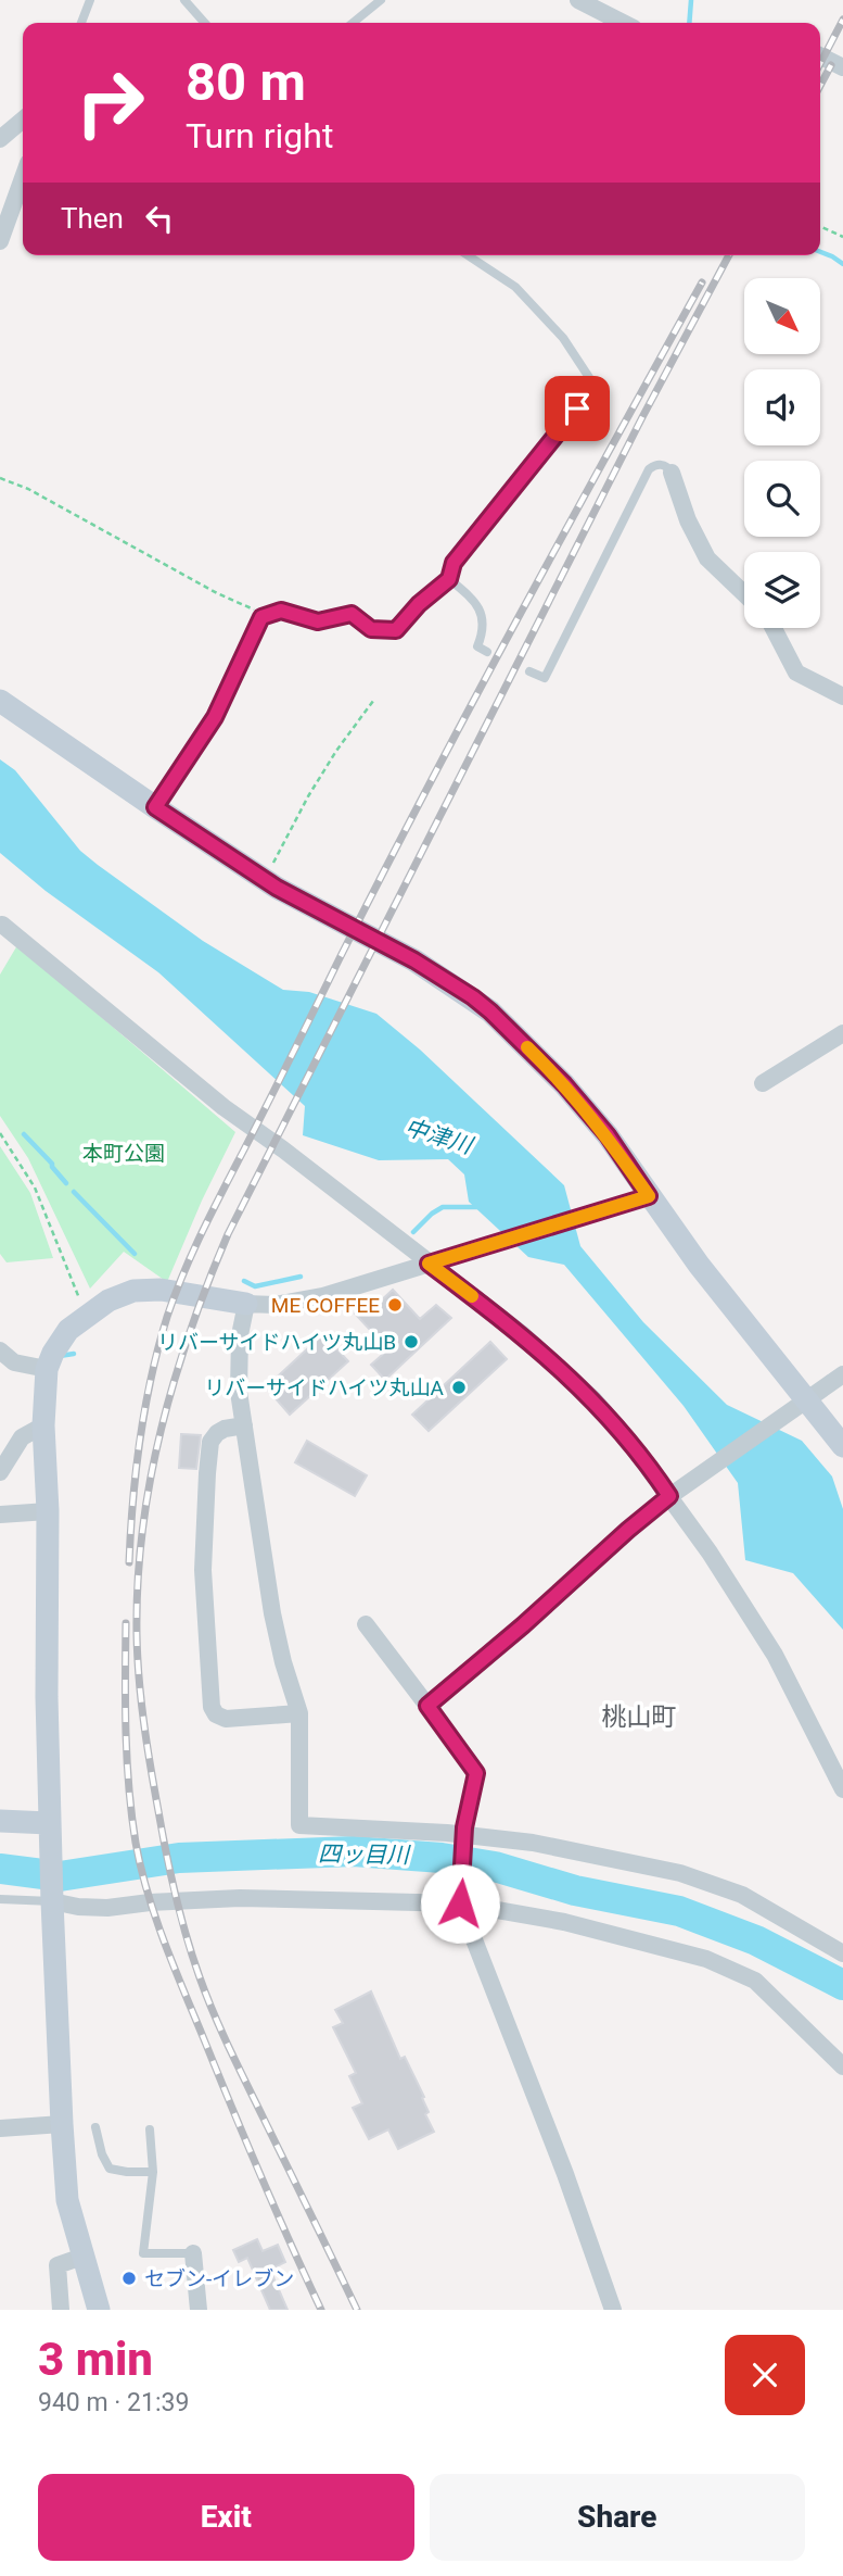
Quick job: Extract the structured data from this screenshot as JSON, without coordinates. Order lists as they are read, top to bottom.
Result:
{
  "districts": ["桃山町"],
  "water": ["中津川", "四ッ目川"],
  "parks": ["本町公園"],
  "places": [
    "ME COFFEE",
    "リバーサイドハイツ丸山B",
    "リバーサイドハイツ丸山A",
    "セブン-イレブン"
  ],
  "north": "bottom right",
  "page": {
    "turn": ["80 m", "Turn right"],
    "then": "Then",
    "heading": ["3 min", "940 m · 21:39"],
    "buttons": ["Exit", "Share"]
  }
}
